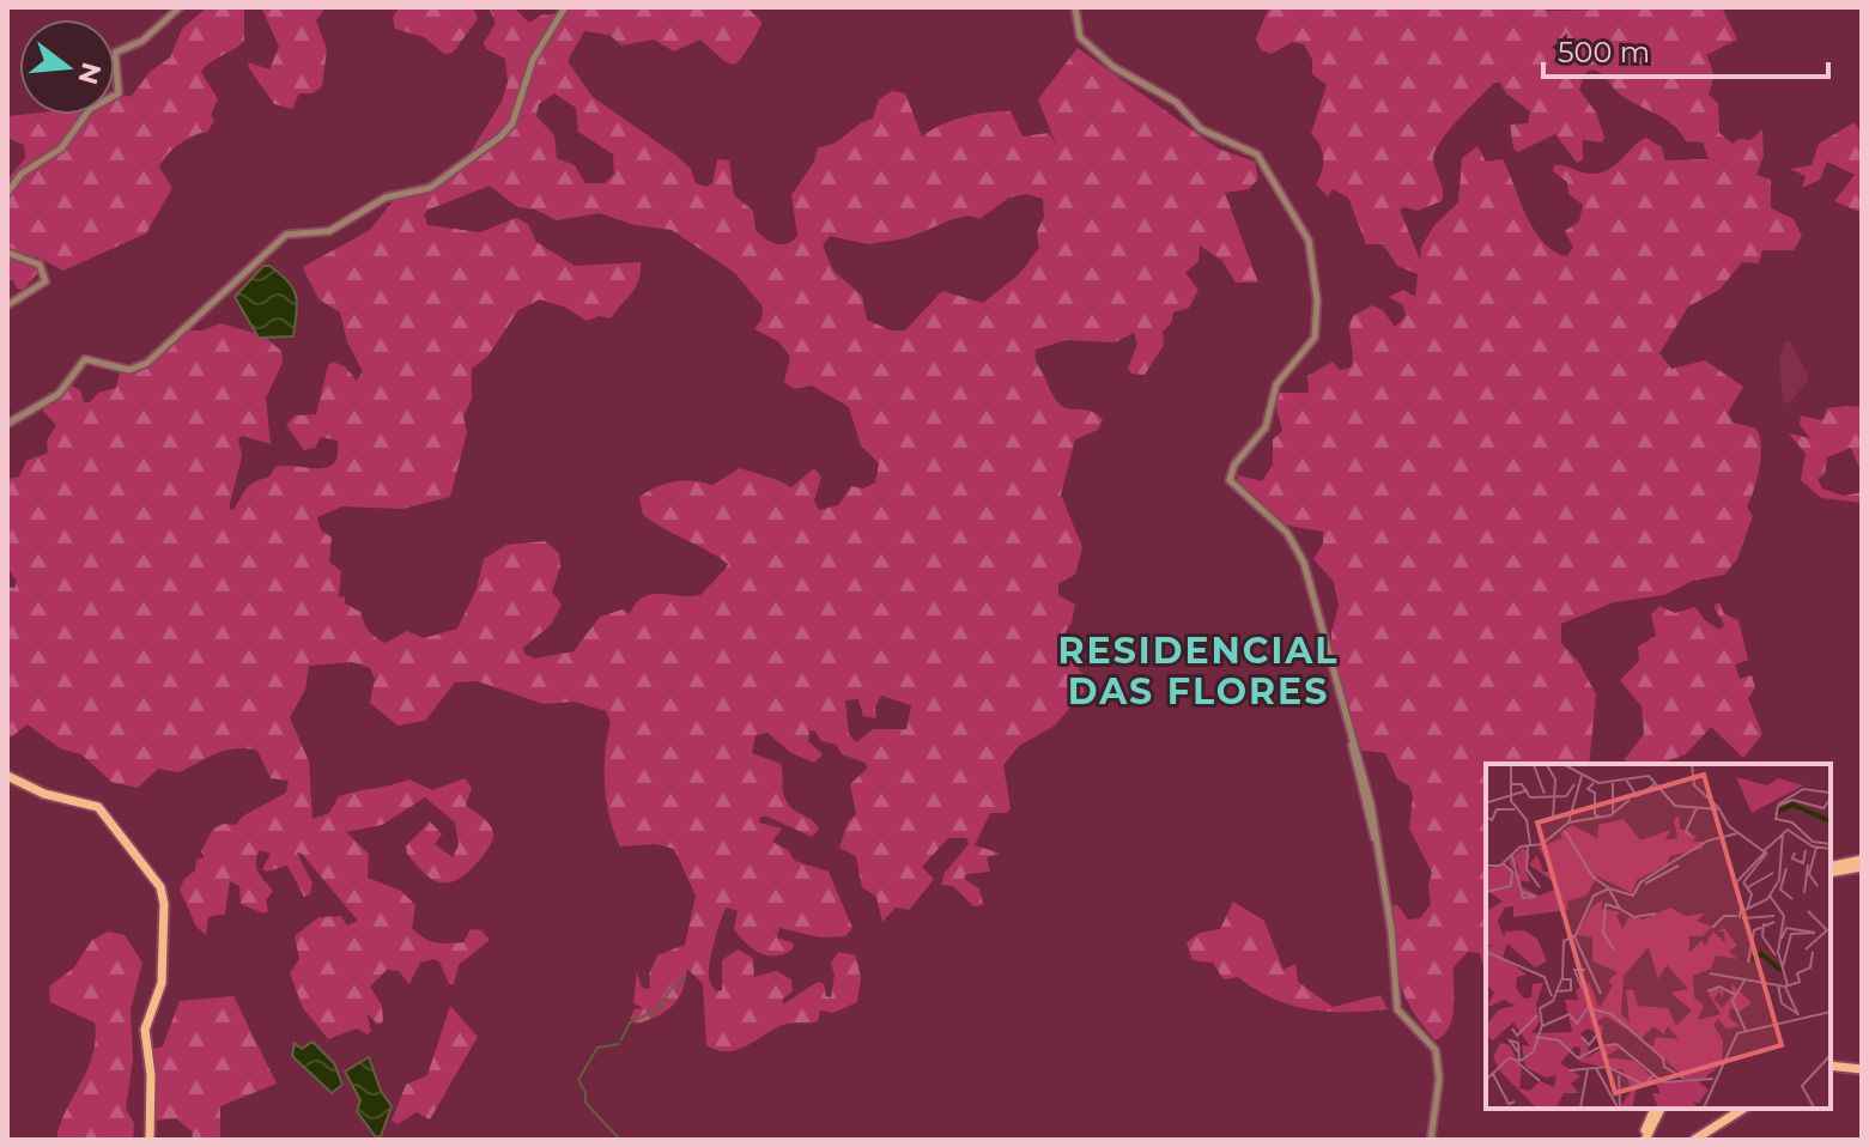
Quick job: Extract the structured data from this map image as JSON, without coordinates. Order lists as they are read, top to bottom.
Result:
{
  "districts": ["RESIDENCIAL DAS FLORES"],
  "scale_bar": "500 m",
  "north": "right"
}
